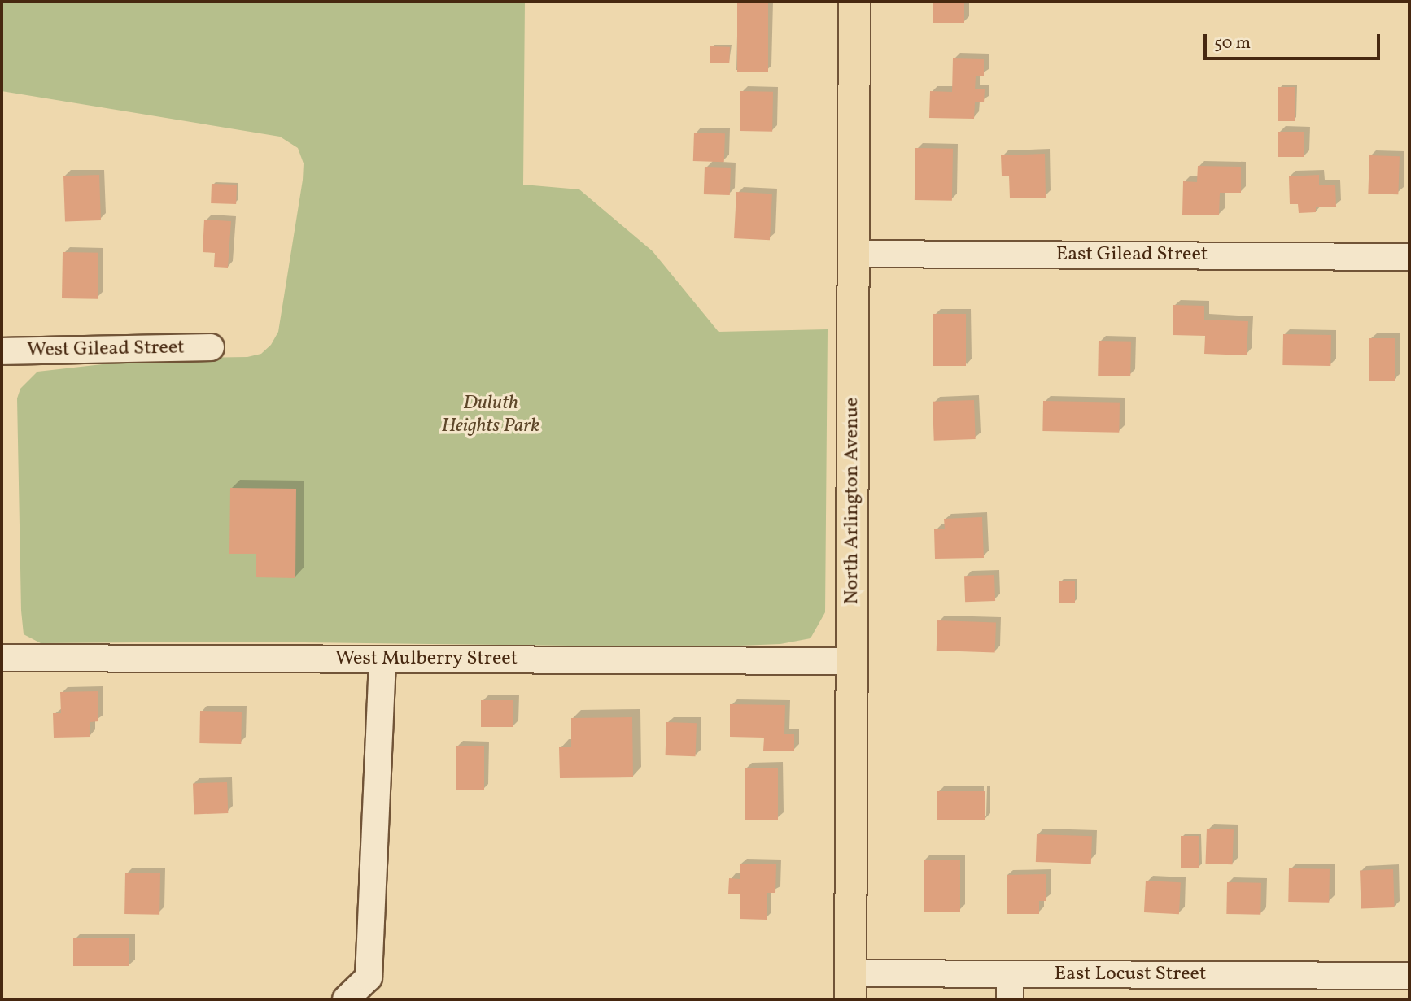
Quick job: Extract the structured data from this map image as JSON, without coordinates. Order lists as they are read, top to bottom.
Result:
{
  "streets": {
    "main road": ["North Arlington Avenue"],
    "street": [
      "East Gilead Street",
      "West Gilead Street",
      "West Mulberry Street",
      "East Locust Street"
    ]
  },
  "crossings": [
    ["East Gilead Street", "North Arlington Avenue"],
    ["North Arlington Avenue", "West Mulberry Street"],
    ["North Arlington Avenue", "East Locust Street"]
  ],
  "parks": ["Duluth Heights Park"],
  "scale_bar": "50 m"
}
